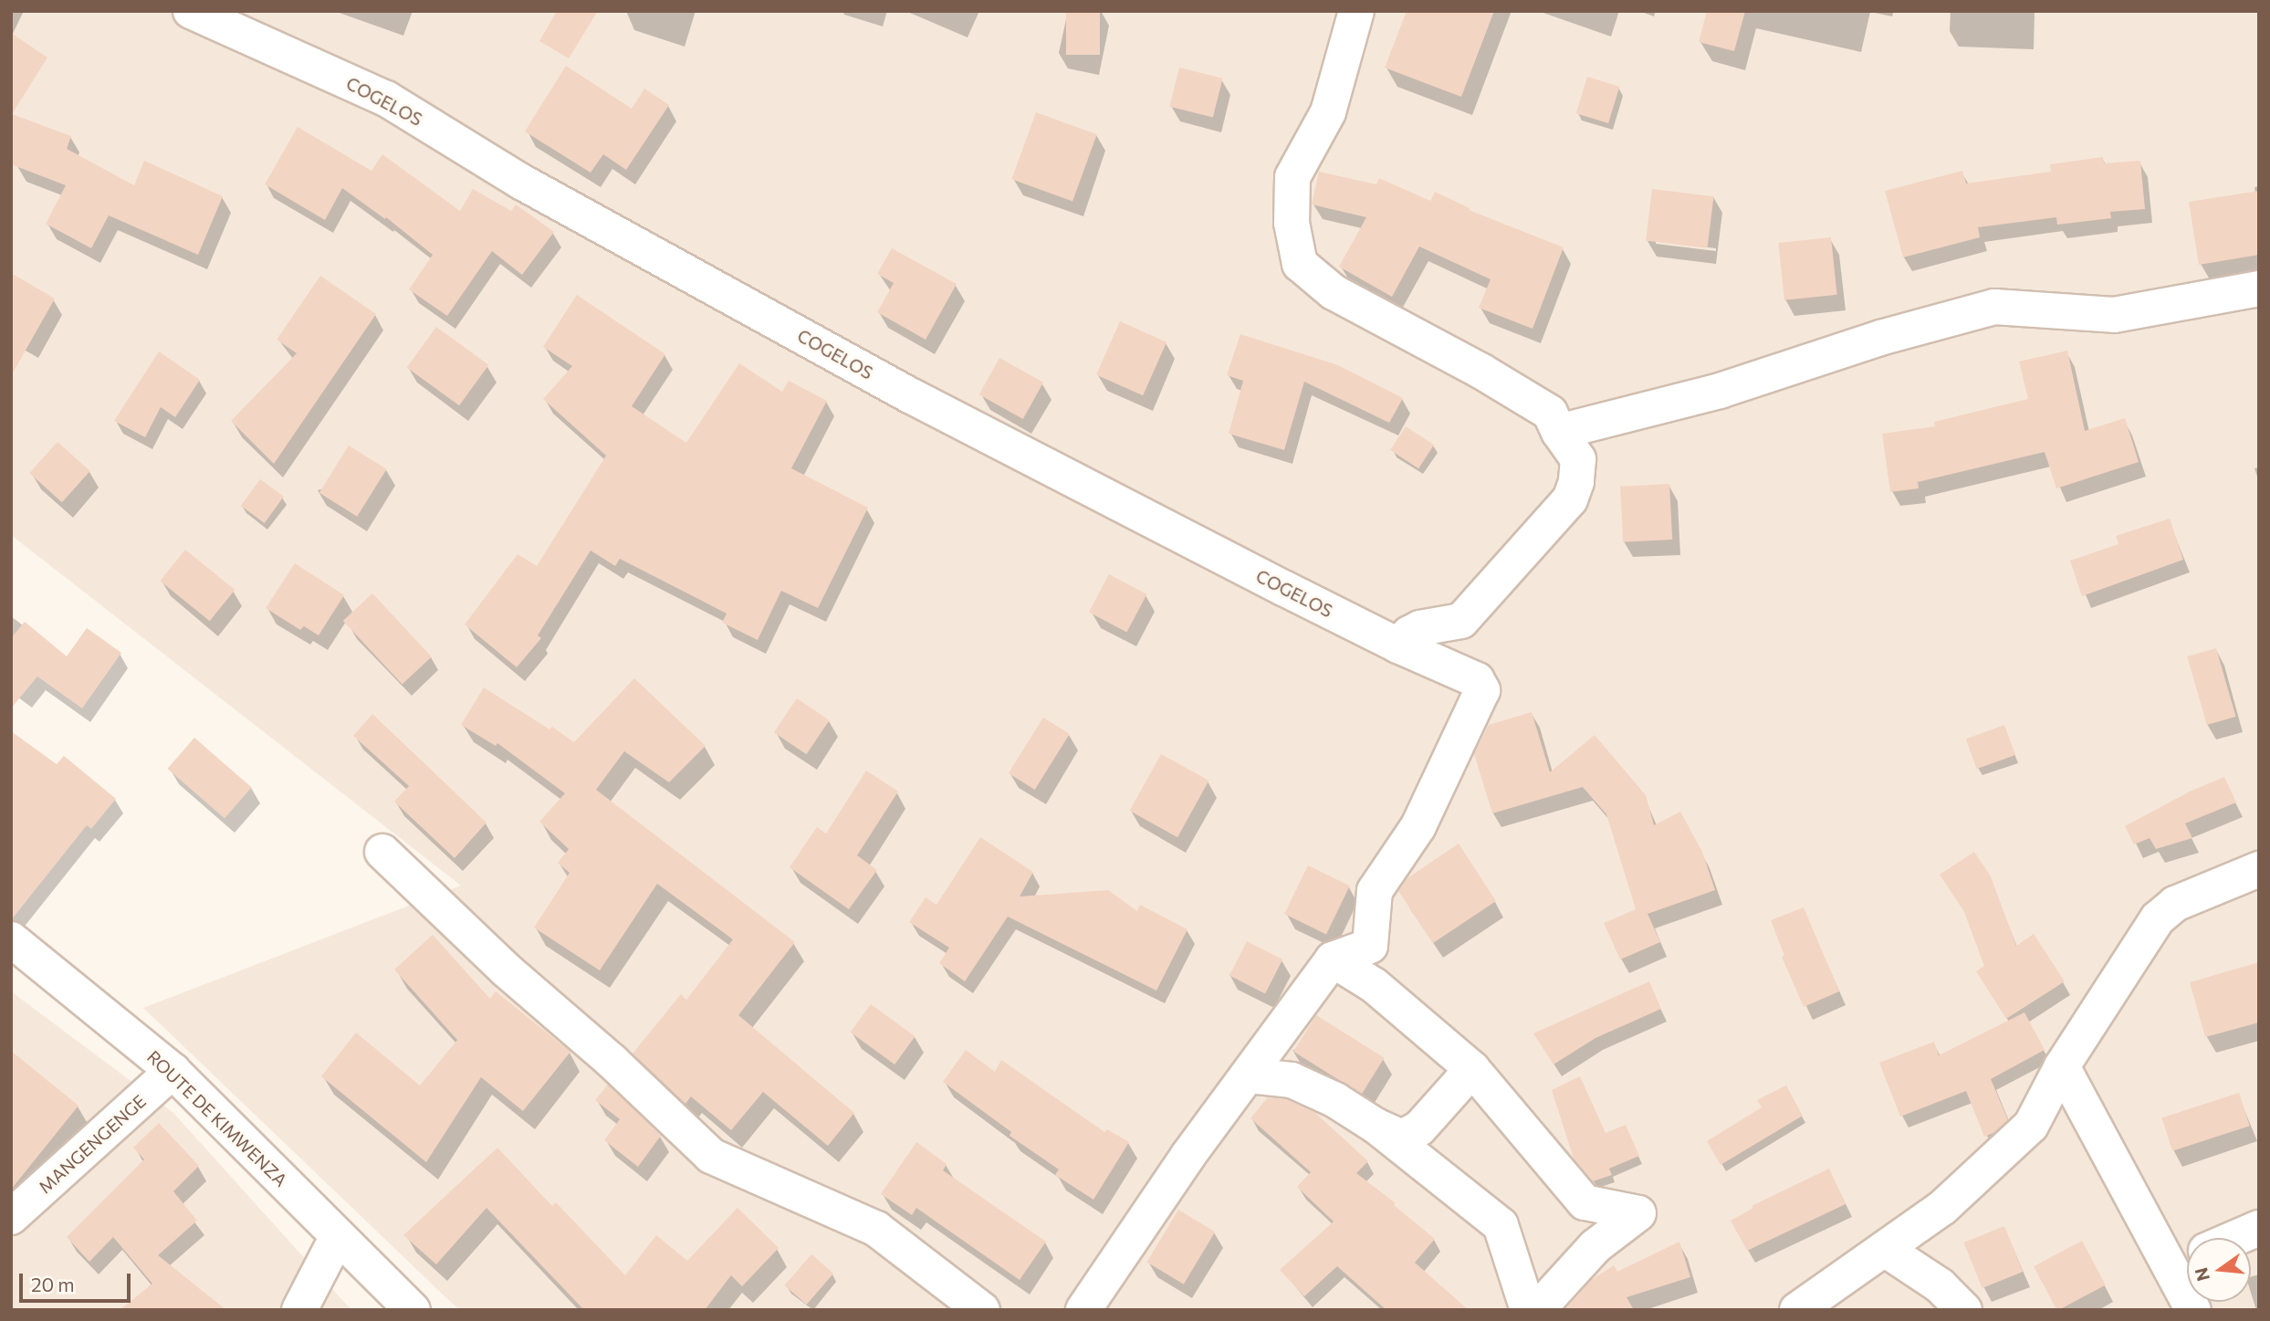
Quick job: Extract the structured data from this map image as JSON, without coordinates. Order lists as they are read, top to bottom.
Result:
{
  "streets": {
    "street": ["COGELOS", "ROUTE DE KIMWENZA", "MANGENGENGE"]
  },
  "crossings": [
    ["ROUTE DE KIMWENZA", "MANGENGENGE"]
  ],
  "scale_bar": "20 m",
  "north": "left"
}
